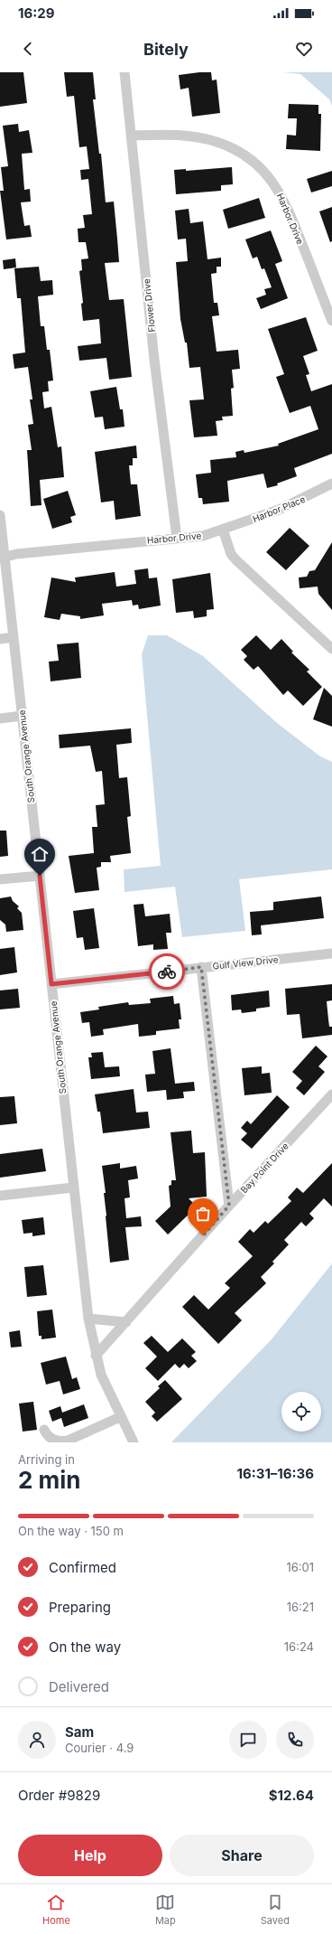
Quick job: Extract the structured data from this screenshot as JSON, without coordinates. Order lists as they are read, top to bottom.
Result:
{
  "streets": {
    "street": [
      "Harbor Drive",
      "Flower Drive",
      "Harbor Place",
      "South Orange Avenue",
      "Gulf View Drive",
      "Bay Point Drive"
    ]
  },
  "crossings": [
    ["Harbor Drive", "Flower Drive"],
    ["Harbor Drive", "Harbor Place"],
    ["Harbor Drive", "South Orange Avenue"],
    ["South Orange Avenue", "Gulf View Drive"],
    ["South Orange Avenue", "Bay Point Drive"]
  ],
  "page": {
    "status": "16:29",
    "header": "Bitely",
    "heading": ["2 min", "Arriving in", "16:31–16:36"],
    "panel": [
      "Sam",
      "Courier · 4.9",
      "Order #9829",
      "$12.64"
    ],
    "bar": "On the way · 150 m",
    "list": [
      ["Confirmed", "16:01"],
      ["Preparing", "16:21"],
      ["On the way", "16:24"],
      "Delivered"
    ],
    "buttons": ["Help", "Share"],
    "tabs": ["Home", "Map", "Saved"]
  }
}
